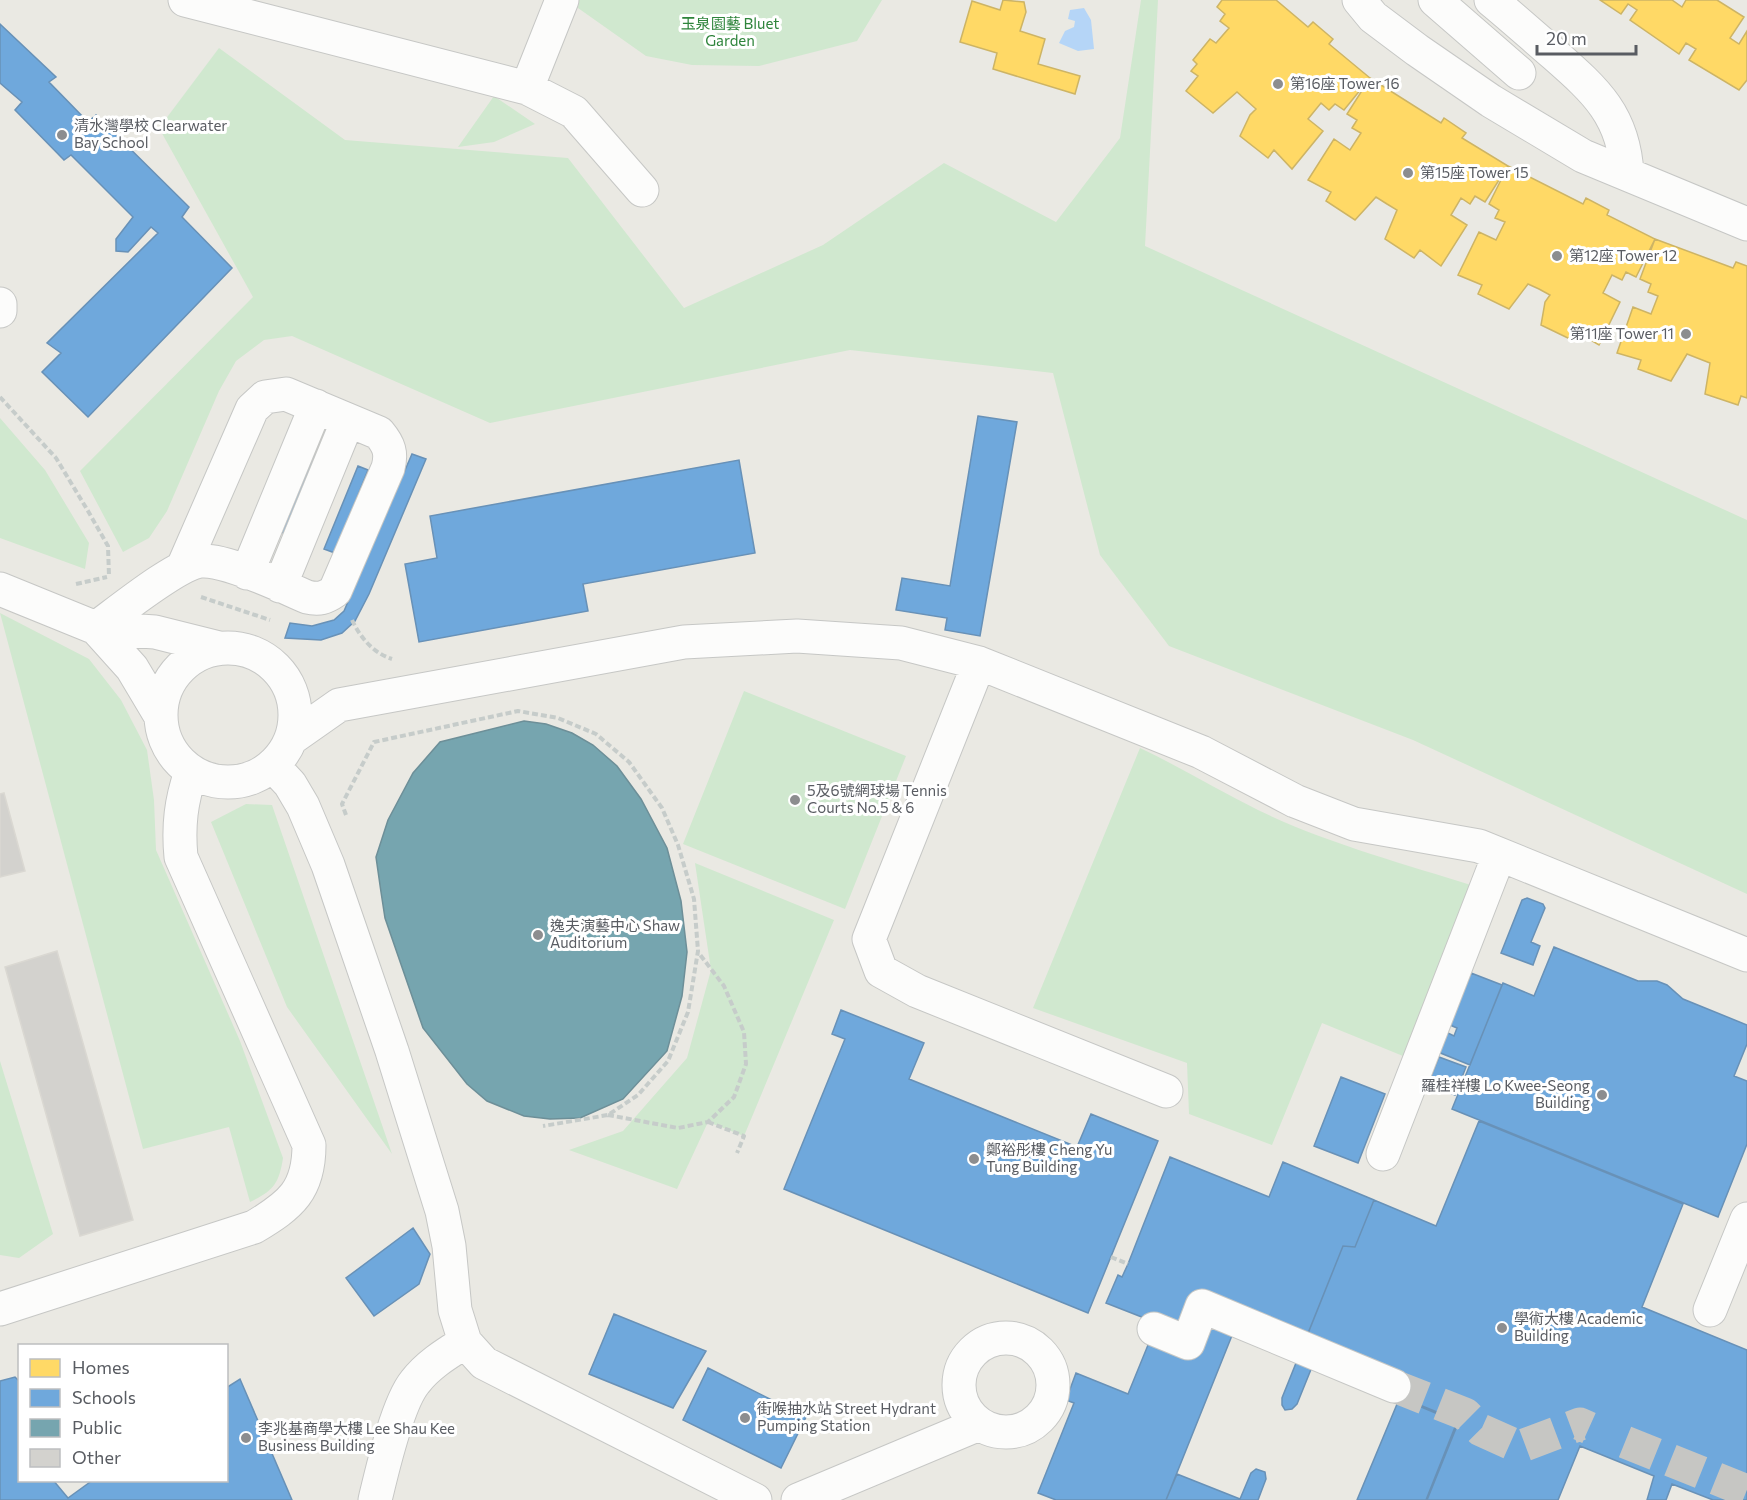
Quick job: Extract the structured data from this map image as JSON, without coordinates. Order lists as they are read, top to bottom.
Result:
{
  "parks": ["玉泉園藝 Bluet Garden"],
  "places": [
    "第16座 Tower 16",
    "清水灣學校 Clearwater Bay School",
    "第15座 Tower 15",
    "第12座 Tower 12",
    "第11座 Tower 11",
    "5及6號網球場 Tennis Courts No.5 & 6",
    "逸夫演藝中心 Shaw Auditorium",
    "羅桂祥樓 Lo Kwee-Seong Building",
    "鄭裕彤樓 Cheng Yu Tung Building",
    "學術大樓 Academic Building",
    "街喉抽水站 Street Hydrant Pumping Station",
    "李兆基商學大樓 Lee Shau Kee Business Building"
  ],
  "legend": [
    "Homes",
    "Schools",
    "Public",
    "Other"
  ],
  "scale_bar": "20 m"
}
